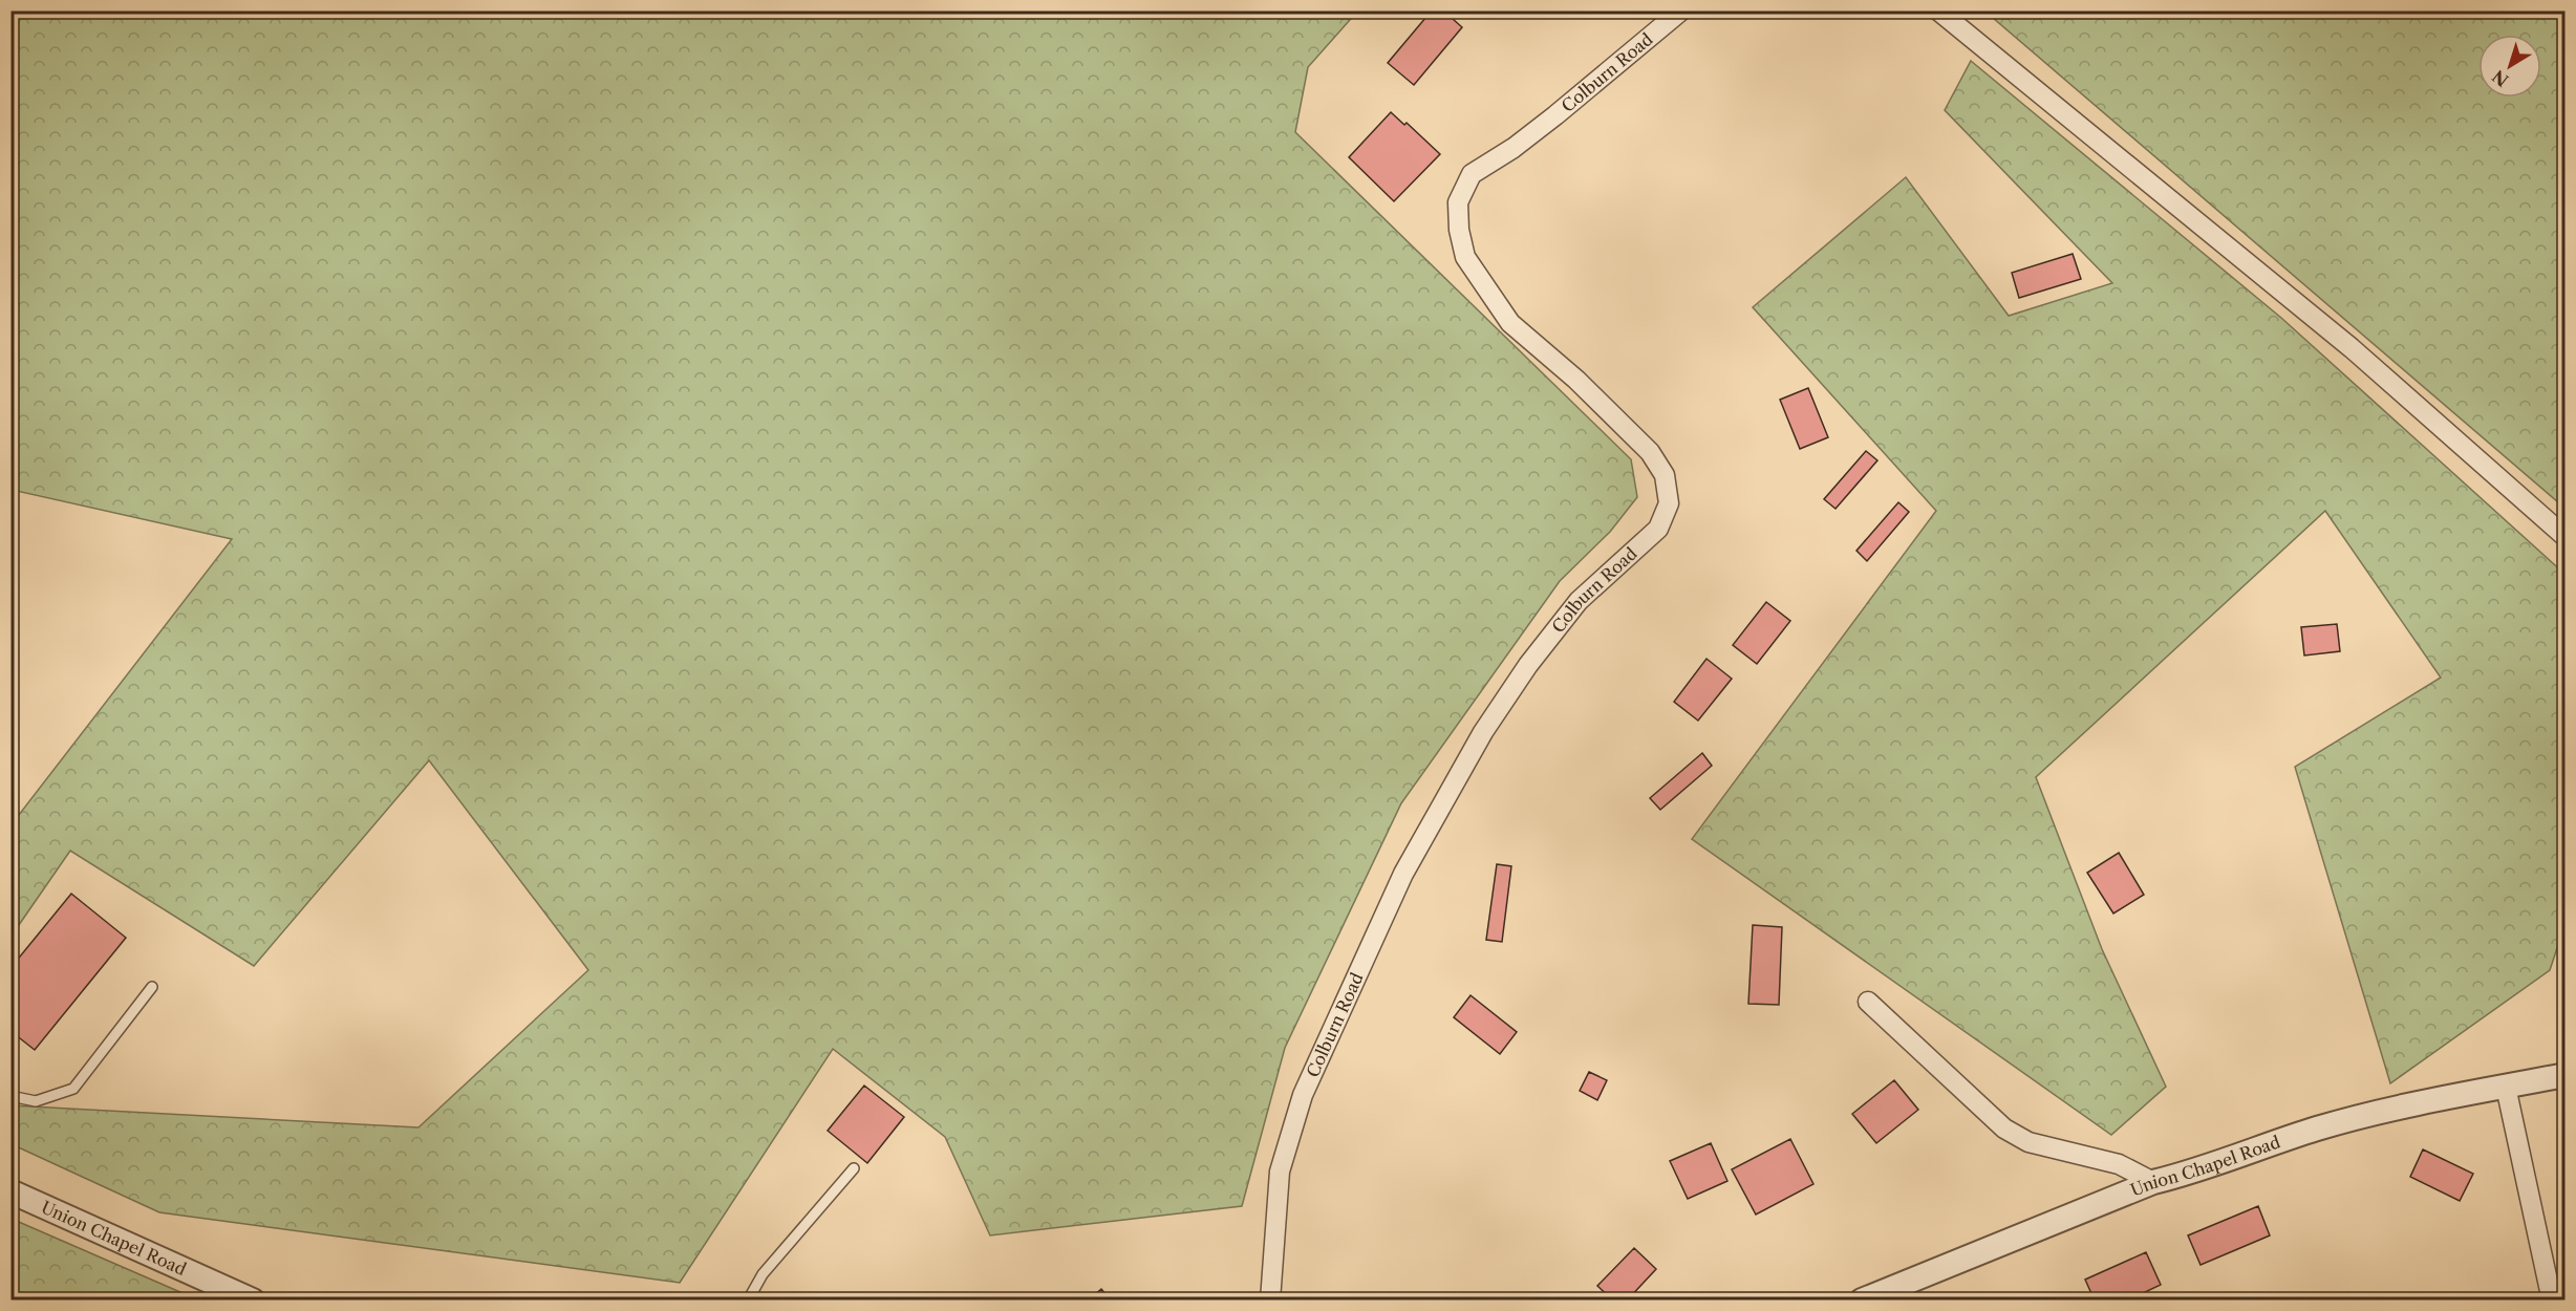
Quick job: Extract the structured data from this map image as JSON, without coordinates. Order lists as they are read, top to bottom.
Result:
{
  "streets": {
    "street": ["Colburn Road", "Union Chapel Road"]
  },
  "north": "bottom left"
}
